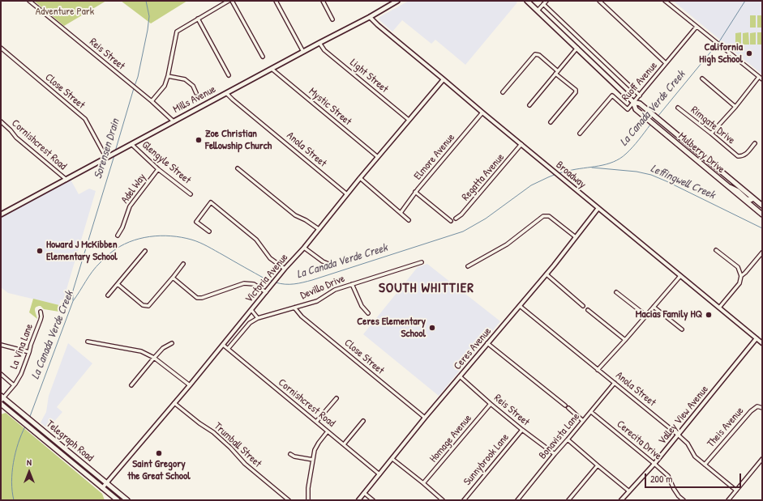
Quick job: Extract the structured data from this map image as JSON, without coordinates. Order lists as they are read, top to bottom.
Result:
{
  "streets": {
    "main road": ["Mills Avenue", "Mulberry Drive", "Telegraph Road"],
    "street": [
      "Reis Street",
      "Light Street",
      "Ruoff Avenue",
      "Close Street",
      "Mystic Street",
      "Rimgate Drive",
      "Cornishcrest Road",
      "Anola Street",
      "Elmore Avenue",
      "Glengyle Street",
      "Broadway",
      "Regatta Avenue",
      "Adel Way",
      "Victoria Avenue",
      "Devillo Drive",
      "La Vina Lane",
      "Ceres Avenue",
      "Valley View Avenue",
      "Theis Avenue",
      "Bonavista Lane",
      "Homage Avenue",
      "Cerecita Drive",
      "Trumball Street",
      "Sunnybrook Lane"
    ]
  },
  "crossings": [
    ["Reis Street", "Mills Avenue"],
    ["Reis Street", "Ceres Avenue"],
    ["Reis Street", "Bonavista Lane"],
    ["Reis Street", "Homage Avenue"],
    ["Reis Street", "Sunnybrook Lane"],
    ["Light Street", "Mills Avenue"],
    ["Light Street", "Victoria Avenue"],
    ["Ruoff Avenue", "Mulberry Drive"],
    ["Close Street", "Mills Avenue"],
    ["Close Street", "Devillo Drive"],
    ["Close Street", "Ceres Avenue"],
    ["Mills Avenue", "Mystic Street"],
    ["Mills Avenue", "Cornishcrest Road"],
    ["Mills Avenue", "Anola Street"],
    ["Mills Avenue", "Glengyle Street"],
    ["Mills Avenue", "Broadway"],
    ["Mystic Street", "Victoria Avenue"],
    ["Cornishcrest Road", "Victoria Avenue"],
    ["Cornishcrest Road", "Ceres Avenue"],
    ["Anola Street", "Victoria Avenue"],
    ["Anola Street", "Ceres Avenue"],
    ["Anola Street", "Valley View Avenue"],
    ["Anola Street", "Theis Avenue"],
    ["Anola Street", "Bonavista Lane"],
    ["Elmore Avenue", "Broadway"],
    ["Glengyle Street", "Adel Way"],
    ["Broadway", "Regatta Avenue"],
    ["Broadway", "Victoria Avenue"],
    ["Broadway", "Ceres Avenue"],
    ["Broadway", "Valley View Avenue"],
    ["Victoria Avenue", "Devillo Drive"],
    ["Victoria Avenue", "Telegraph Road"],
    ["Victoria Avenue", "Trumball Street"],
    ["La Vina Lane", "Telegraph Road"],
    ["Valley View Avenue", "Cerecita Drive"],
    ["Bonavista Lane", "Cerecita Drive"]
  ],
  "districts": ["SOUTH WHITTIER"],
  "water": ["La Canada Verde Creek", "Sorensen Drain", "Leffingwell Creek"],
  "parks": ["Adventure Park"],
  "places": [
    "California High School",
    "Zoe Christian Fellowship Church",
    "Howard J McKibben Elementary School",
    "Macias Family HQ",
    "Ceres Elementary School",
    "Saint Gregory the Great School"
  ],
  "scale_bar": "200 m",
  "north": "top"
}
